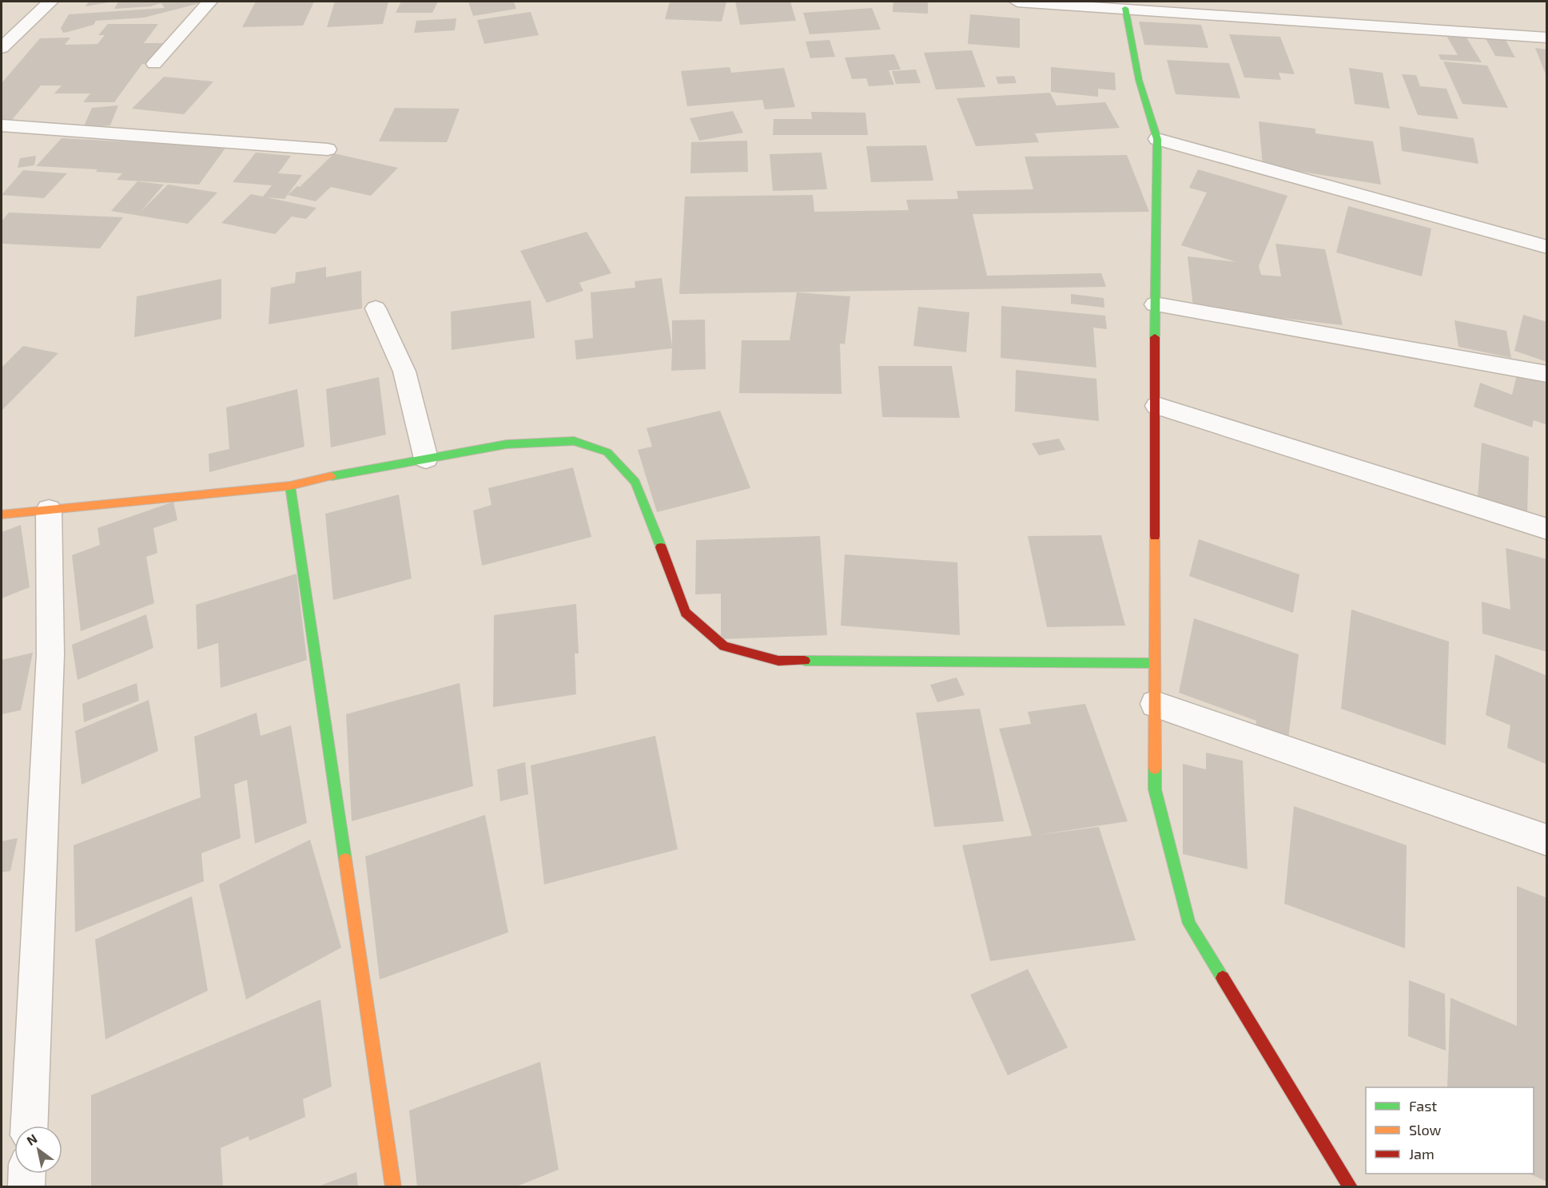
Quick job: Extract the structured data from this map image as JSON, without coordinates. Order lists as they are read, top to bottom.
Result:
{
  "legend": ["Fast", "Slow", "Jam"],
  "north": "top left"
}
